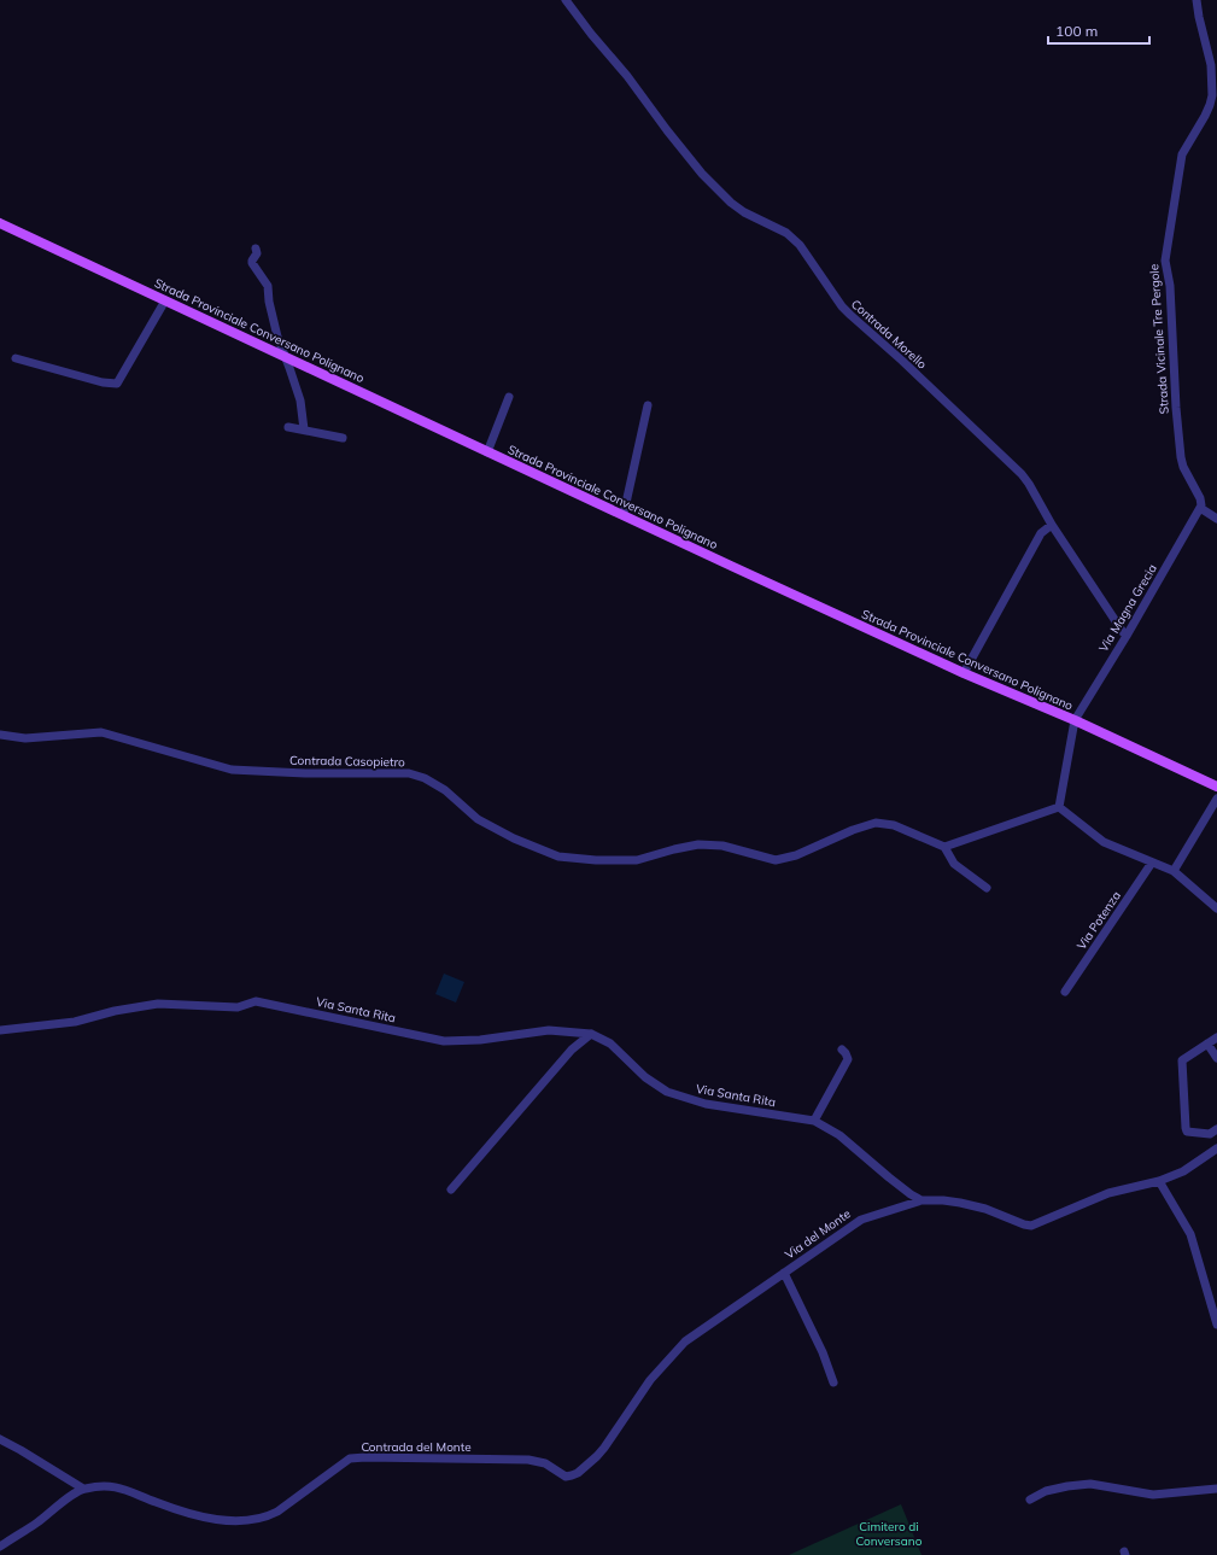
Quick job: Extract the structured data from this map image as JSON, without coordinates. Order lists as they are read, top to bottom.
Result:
{
  "streets": {
    "main road": ["Strada Provinciale Conversano Polignano"],
    "street": [
      "Contrada Morello",
      "Strada Vicinale Tre Pergole",
      "Via Magna Grecia",
      "Contrada Casopietro",
      "Via Potenza",
      "Via Santa Rita",
      "Via del Monte",
      "Contrada del Monte"
    ]
  },
  "crossings": [
    ["Strada Provinciale Conversano Polignano", "Via Magna Grecia"],
    ["Contrada Morello", "Via Magna Grecia"],
    ["Strada Vicinale Tre Pergole", "Via Magna Grecia"],
    ["Via Santa Rita", "Via del Monte"],
    ["Via del Monte", "Contrada del Monte"]
  ],
  "parks": ["Cimitero di Conversano"],
  "scale_bar": "100 m"
}
